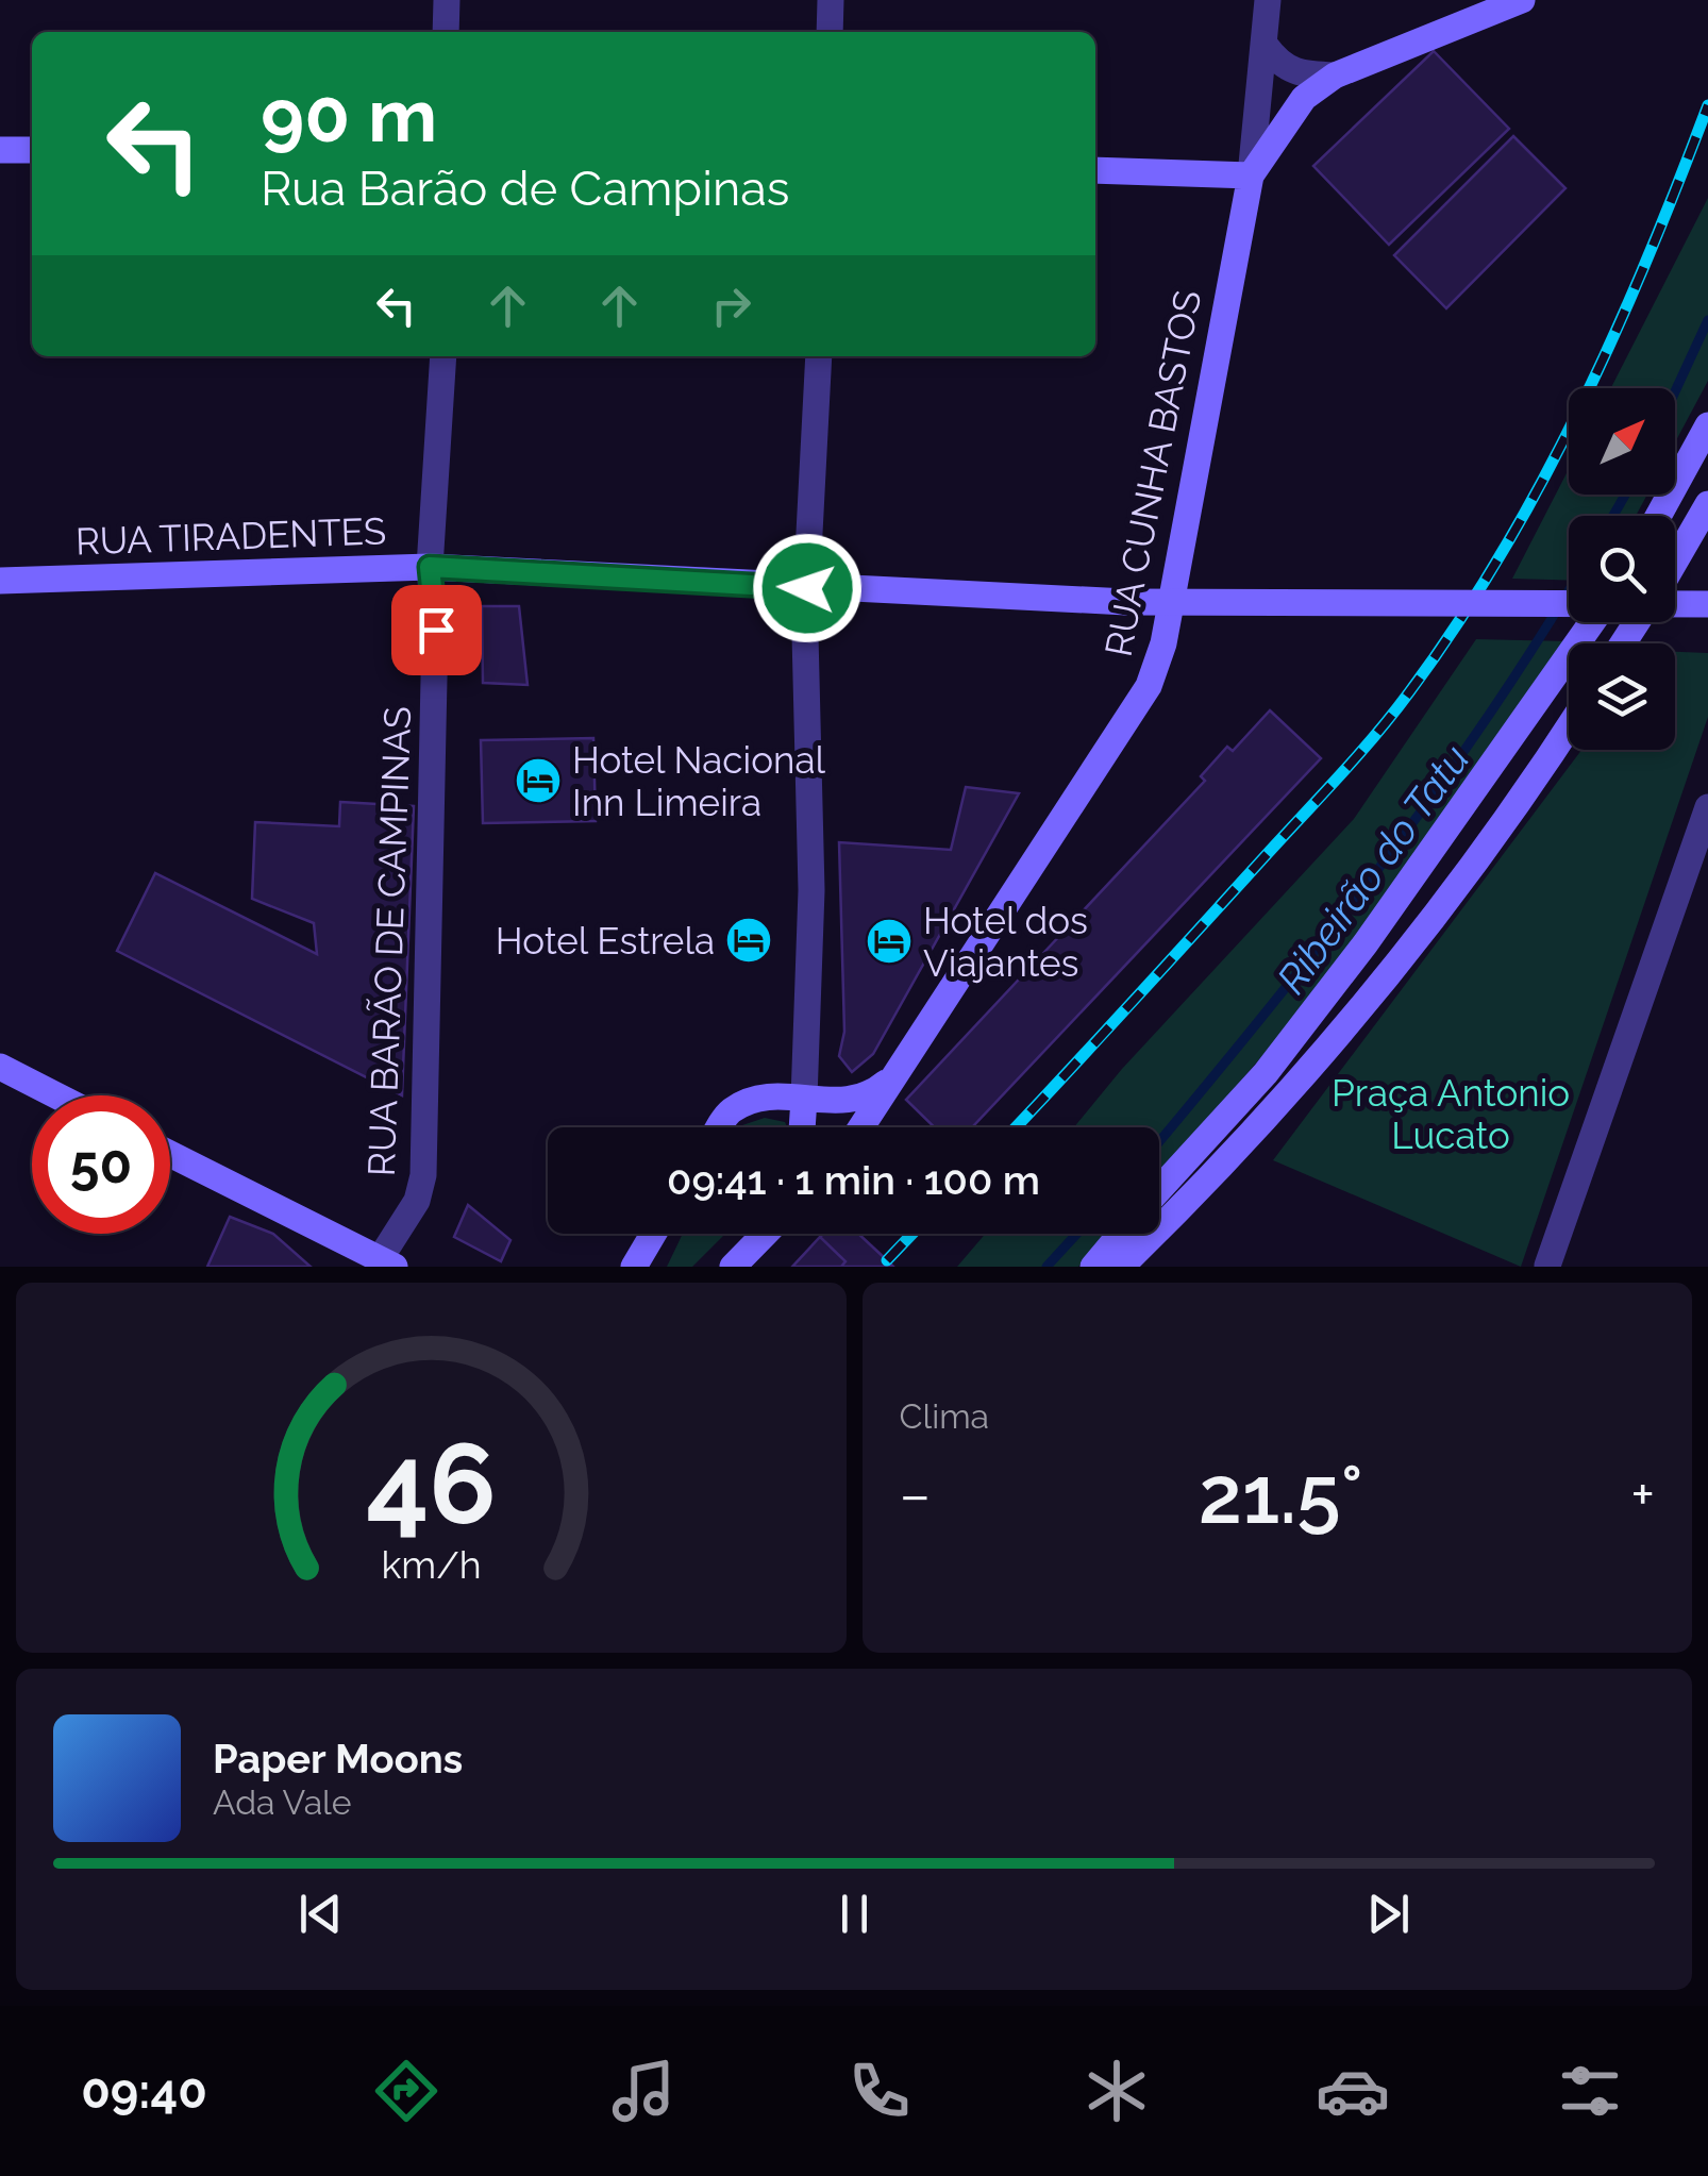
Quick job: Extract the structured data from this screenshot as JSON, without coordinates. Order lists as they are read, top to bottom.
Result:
{
  "streets": {
    "main road": ["RUA CUNHA BASTOS", "RUA TIRADENTES"],
    "street": ["RUA BARÃO DE CAMPINAS"]
  },
  "crossings": [
    ["RUA TIRADENTES", "RUA BARÃO DE CAMPINAS"]
  ],
  "water": ["Ribeirão do Tatu"],
  "parks": ["Praça Antonio Lucato"],
  "places": {
    "hotel": ["Hotel Nacional Inn Limeira", "Hotel Estrela", "Hotel dos Viajantes"]
  },
  "north": "top right",
  "page": {
    "turn": ["90 m", "Rua Barão de Campinas"],
    "limit": "50",
    "trip": "09:41 · 1 min · 100 m",
    "tile": "Clima",
    "heat": ["−", "21.5°", "+"],
    "song": ["Paper Moons", "Ada Vale"],
    "tabs": "09:40",
    "gauge": ["46", "km/h"]
  }
}
